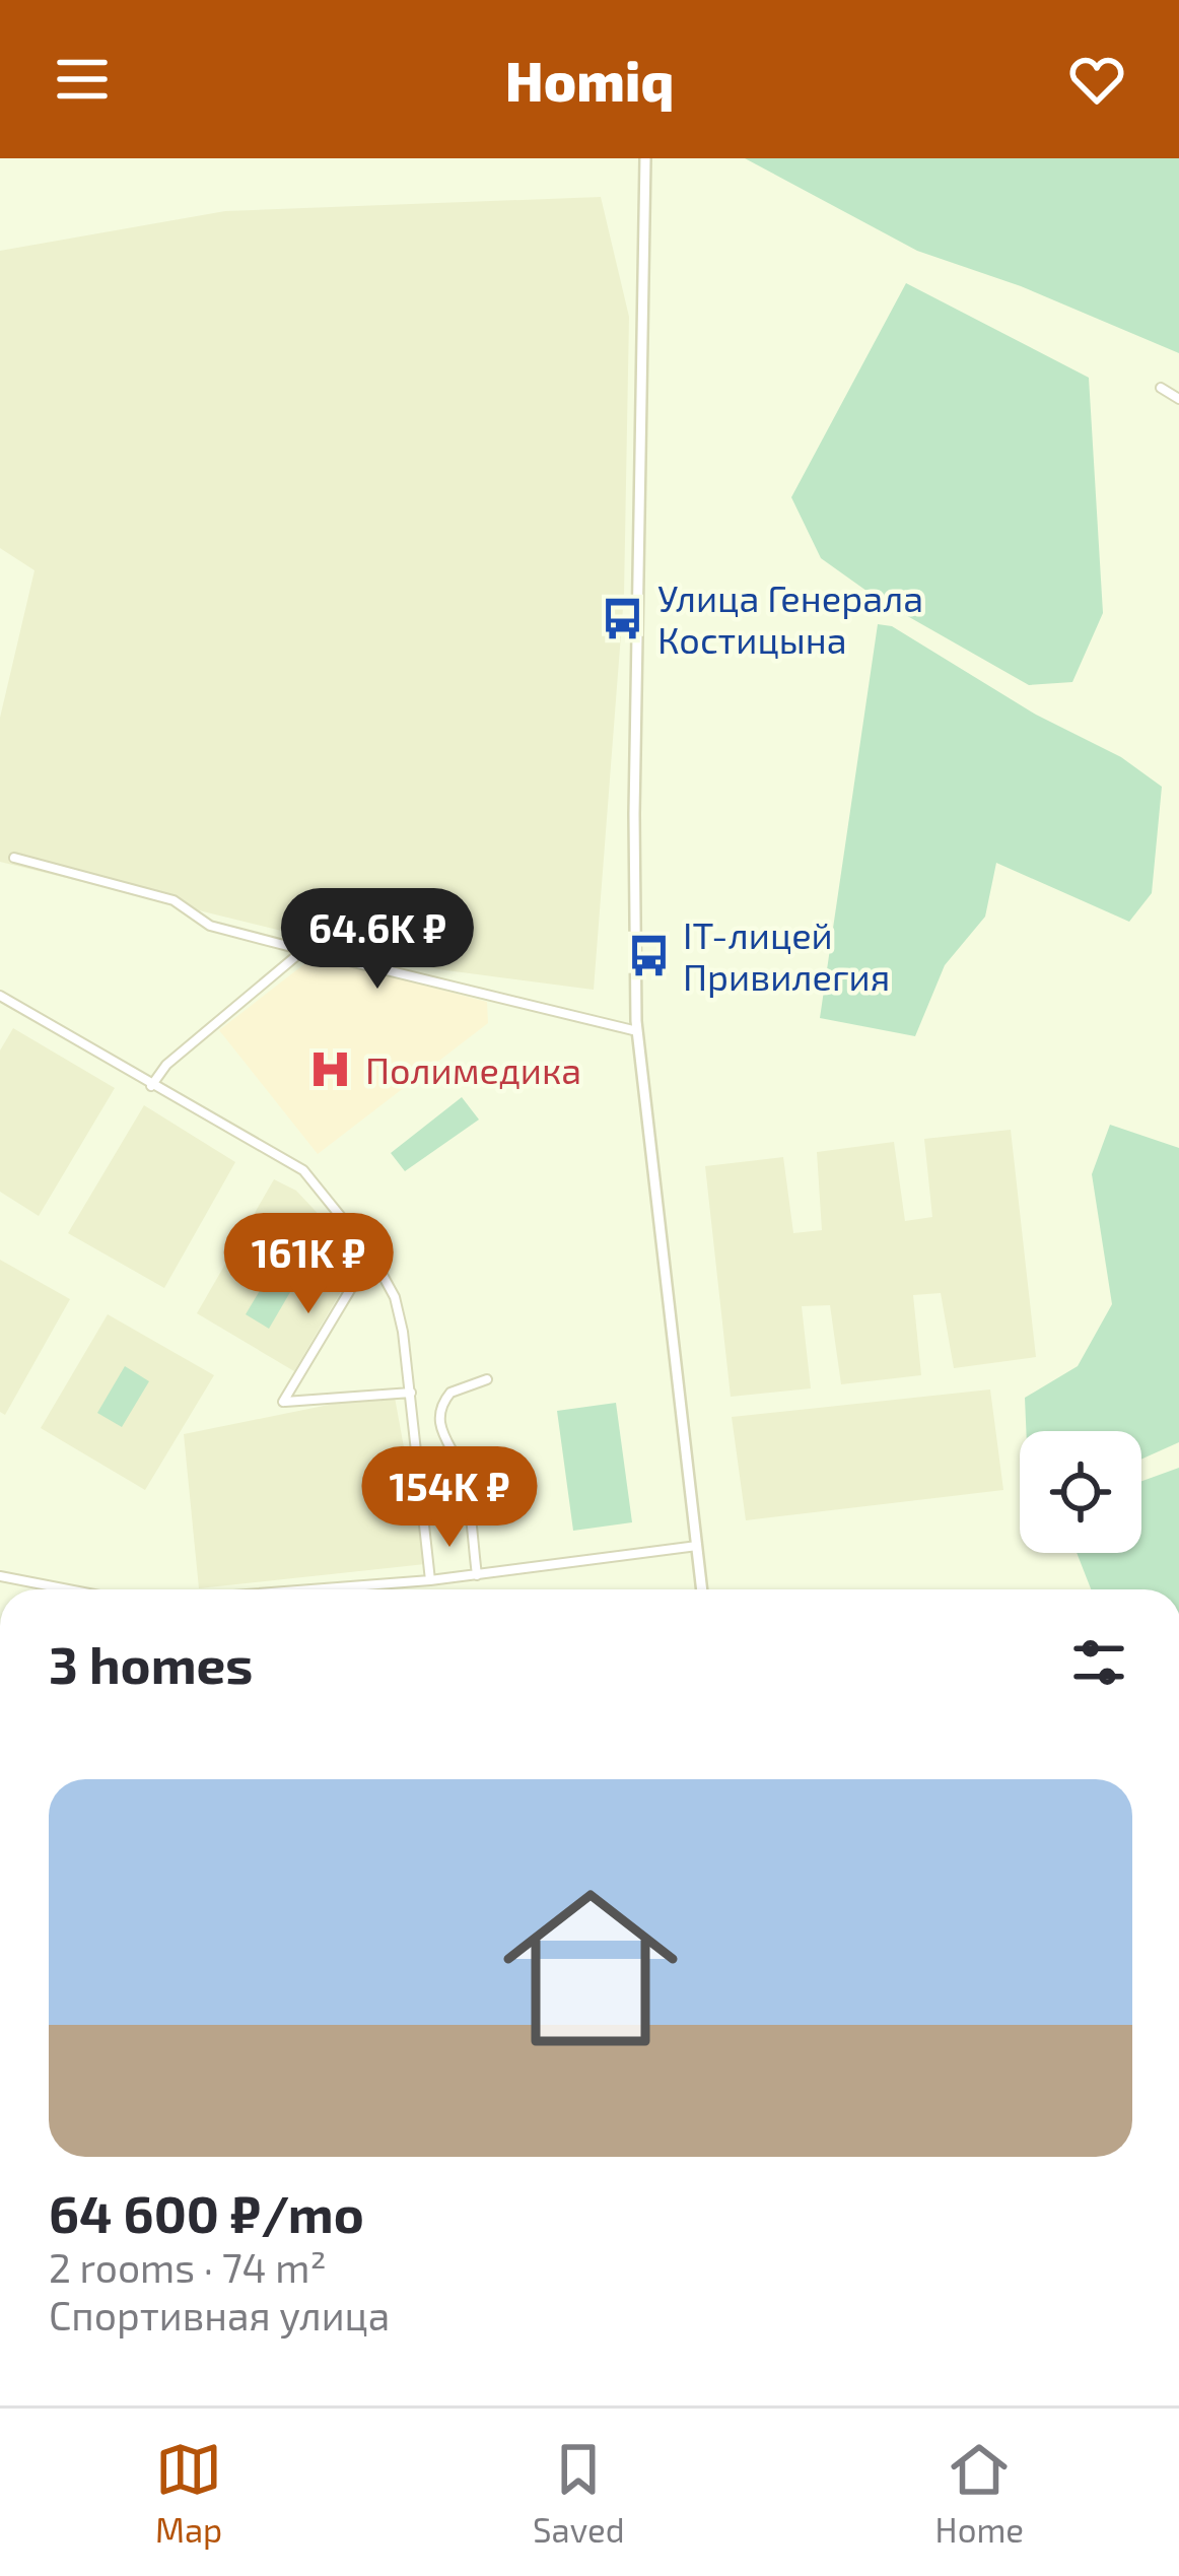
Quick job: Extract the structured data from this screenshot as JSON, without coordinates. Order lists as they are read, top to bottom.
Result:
{
  "places": {
    "bus stop": ["Улица Генерала Костицына", "IT-лицей Привилегия"],
    "hospital": ["Полимедика"]
  },
  "page": {
    "header": "Homiq",
    "price": ["64.6K ₽", "161K ₽", "154K ₽"],
    "heading": "3 homes",
    "list": [
      {
        "name": "64 600 ₽/mo",
        "note": "2 rooms · 74 m² · Спортивная улица"
      }
    ],
    "tabs": ["Map", "Saved", "Home"]
  }
}
